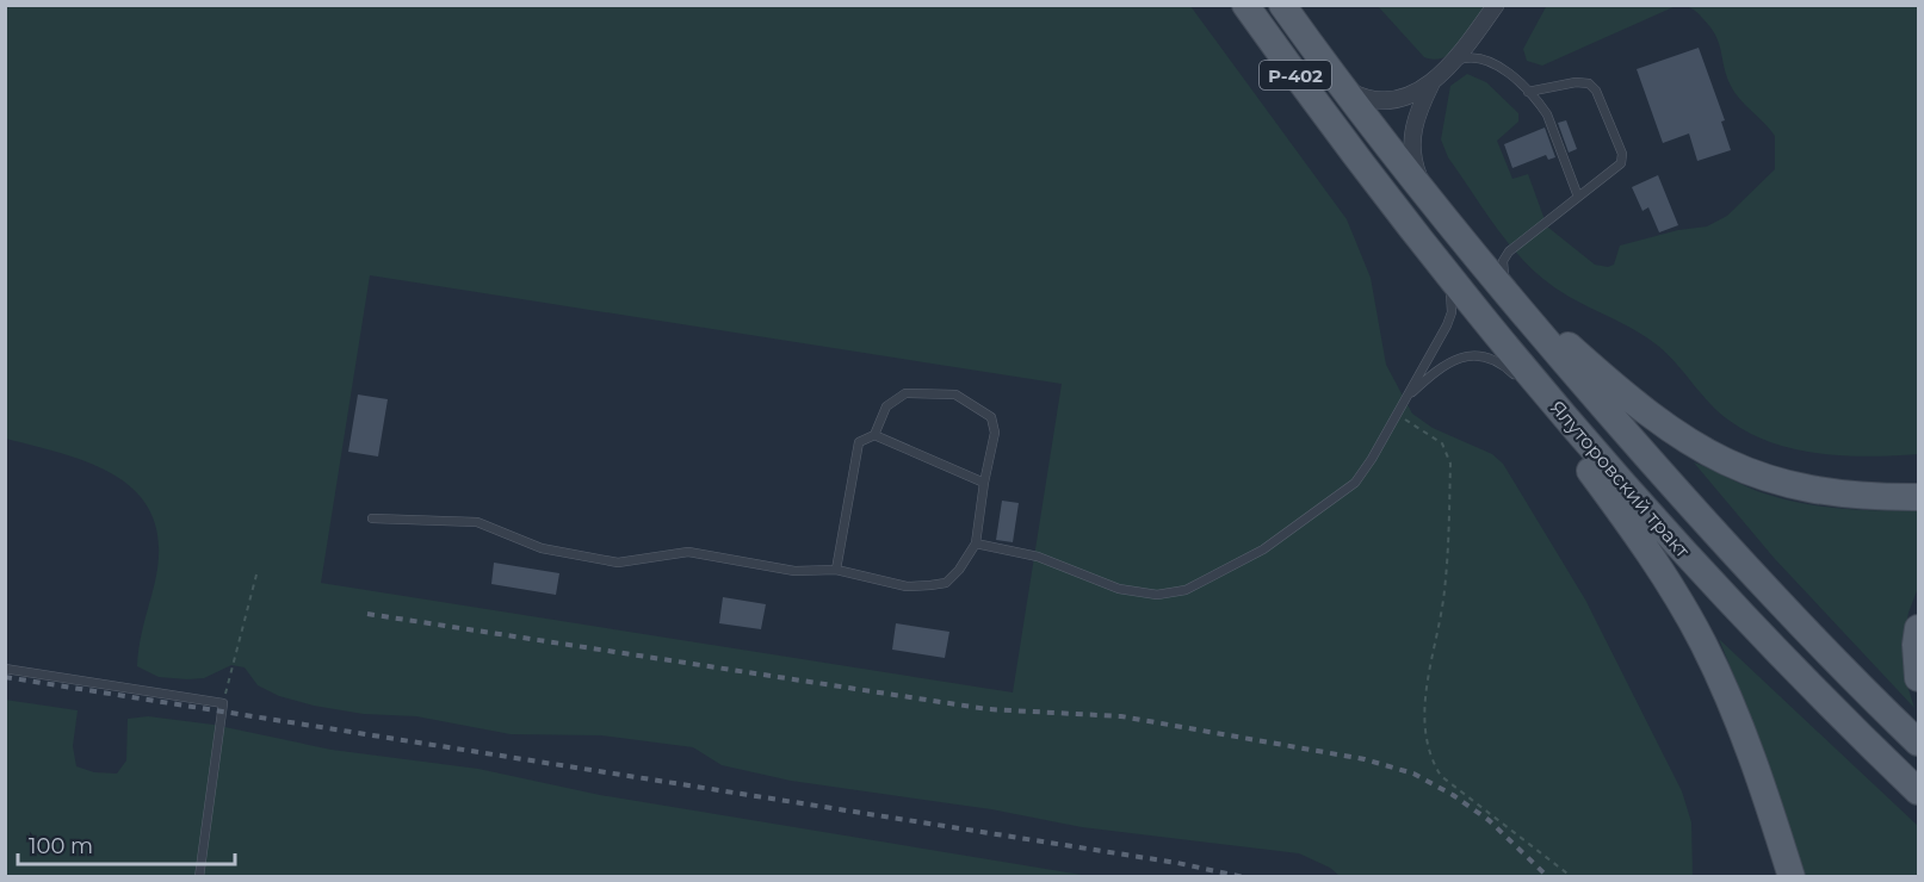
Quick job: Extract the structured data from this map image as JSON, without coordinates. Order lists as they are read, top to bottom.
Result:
{
  "streets": {
    "main road": ["Р-402", "Ялуторовский тракт"]
  },
  "crossings": [
    ["Р-402", "Ялуторовский тракт"]
  ],
  "scale_bar": "100 m"
}
